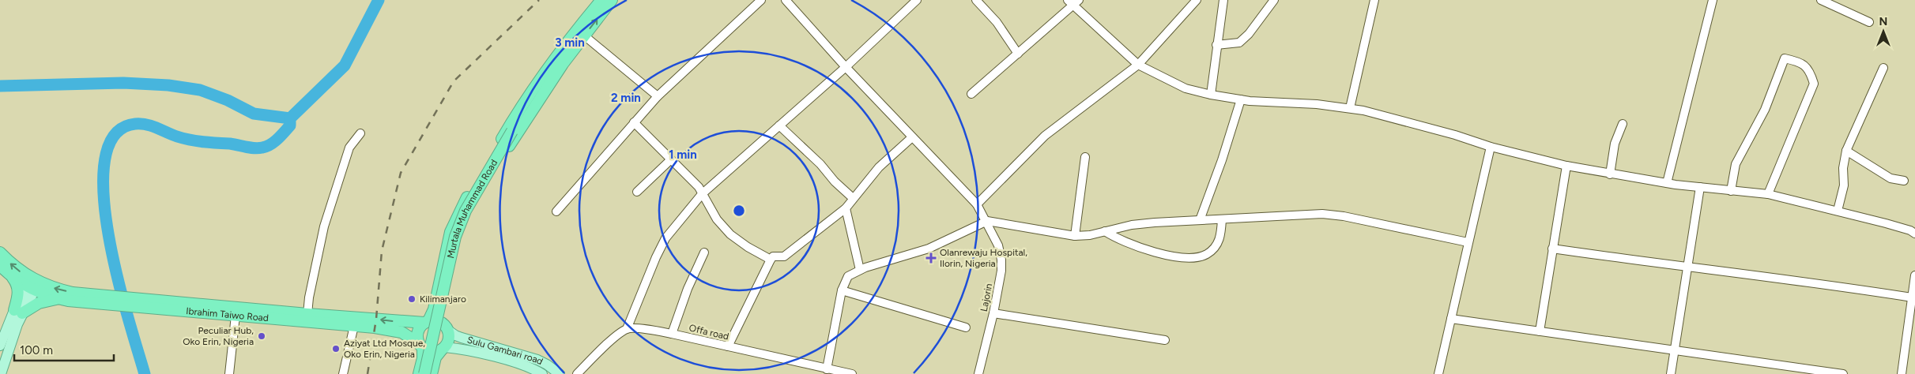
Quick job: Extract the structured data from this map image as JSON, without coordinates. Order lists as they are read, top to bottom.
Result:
{
  "streets": {
    "highway": ["Murtala Muhammad Road", "Ibrahim Taiwo Road"],
    "main road": ["Sulu Gambari road"],
    "street": ["Lajorin", "Offa road"]
  },
  "crossings": [
    ["Murtala Muhammad Road", "Ibrahim Taiwo Road"],
    ["Murtala Muhammad Road", "Sulu Gambari road"],
    ["Ibrahim Taiwo Road", "Sulu Gambari road"]
  ],
  "places": {
    "health": ["Olanrewaju Hospital, Ilorin, Nigeria"],
    "other": ["Kilimanjaro", "Peculiar Hub, Oko Erin, Nigeria", "Aziyat Ltd Mosque, Oko Erin, Nigeria"]
  },
  "scale_bar": "100 m",
  "north": "top",
  "rings": ["3 min", "2 min", "1 min"]
}
